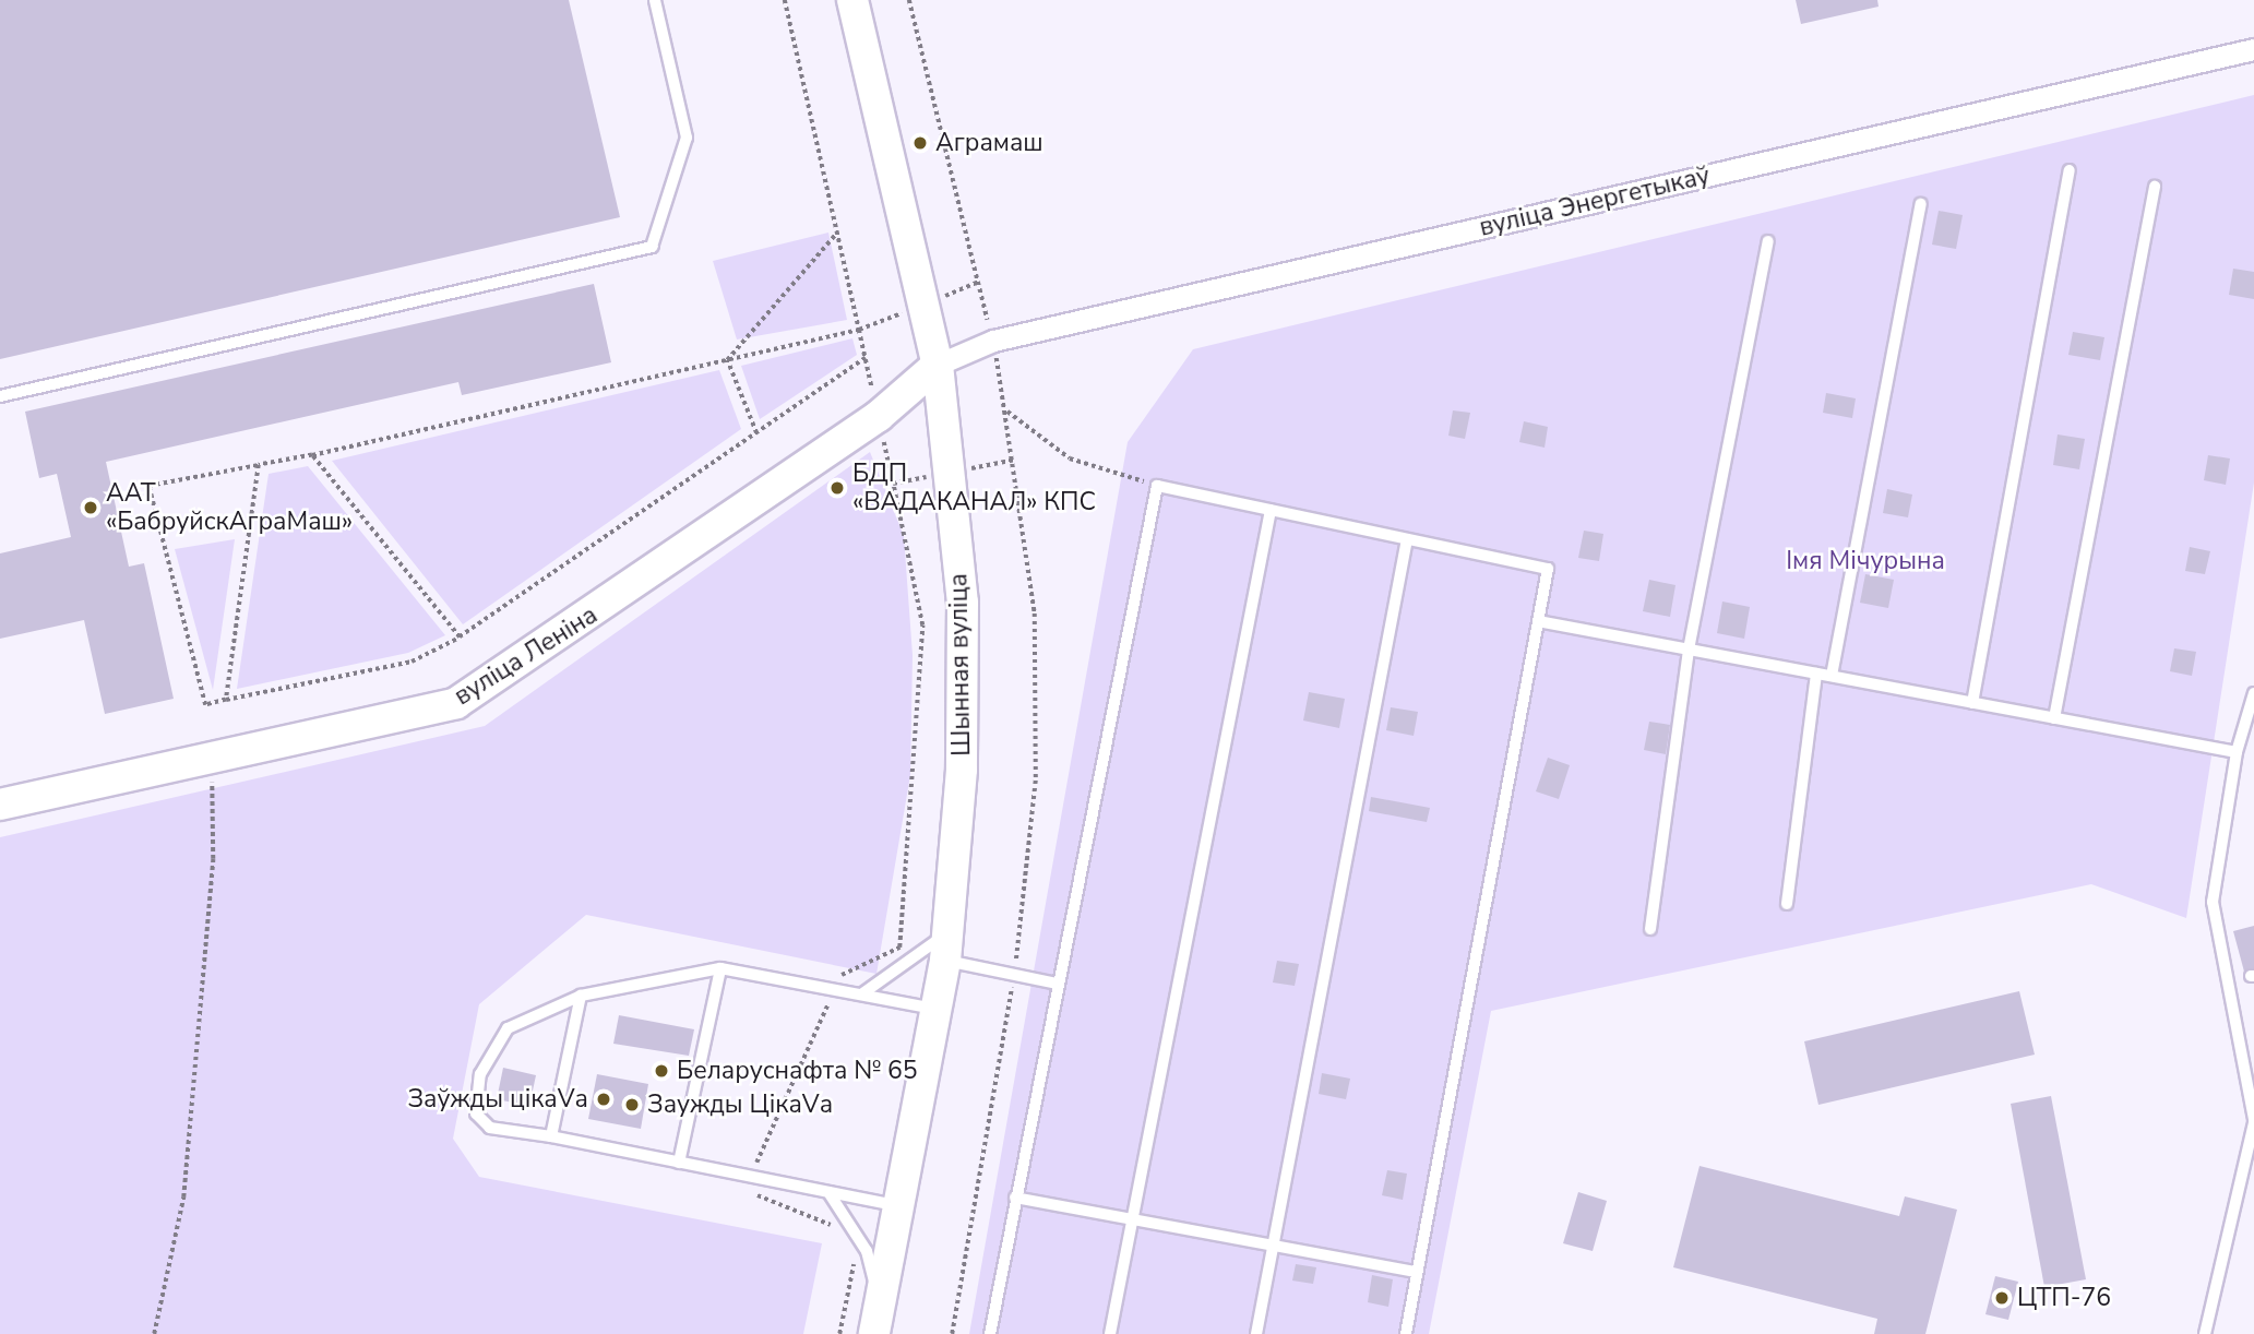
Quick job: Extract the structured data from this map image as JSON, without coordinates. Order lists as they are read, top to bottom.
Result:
{
  "streets": {
    "main road": ["вуліца Леніна", "Шынная вуліца"],
    "street": ["вуліца Энергетыкаў"]
  },
  "crossings": [
    ["вуліца Энергетыкаў", "вуліца Леніна"],
    ["вуліца Энергетыкаў", "Шынная вуліца"],
    ["вуліца Леніна", "Шынная вуліца"]
  ],
  "parks": ["Імя Мічурына"],
  "places": [
    "Аграмаш",
    "БДП «ВАДАКАНАЛ» КПС",
    "ААТ «БабруйскАграМаш»",
    "Беларуснафта № 65",
    "Заўжды цікаVа",
    "Заужды ЦікаVа",
    "ЦТП-76"
  ]
}
